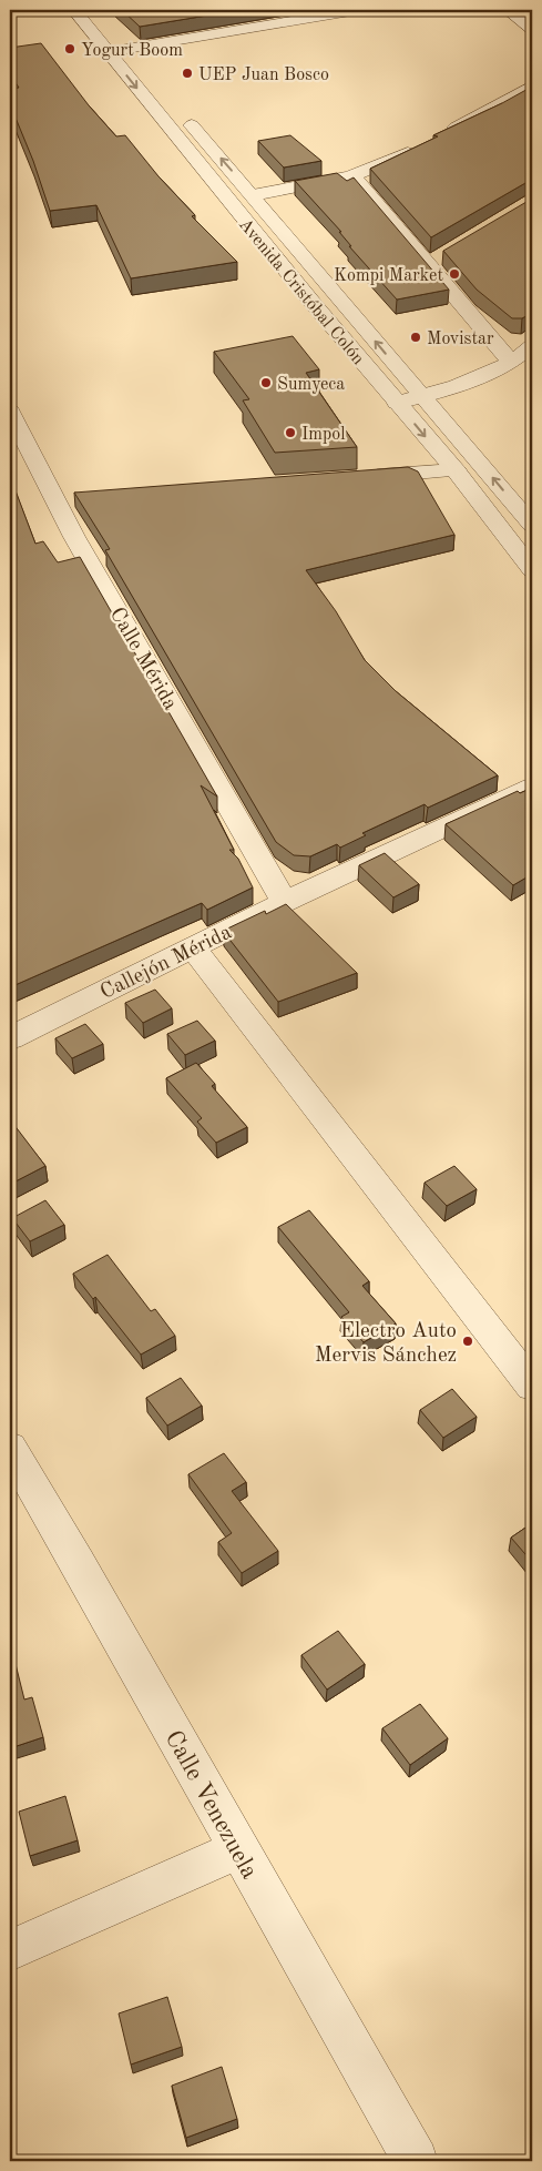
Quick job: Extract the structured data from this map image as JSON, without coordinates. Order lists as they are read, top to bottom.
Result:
{
  "streets": {
    "street": [
      "Avenida Cristóbal Colón",
      "Calle Mérida",
      "Callejón Mérida",
      "Calle Venezuela"
    ]
  },
  "crossings": [
    ["Calle Mérida", "Callejón Mérida"]
  ],
  "places": [
    "Yogurt Boom",
    "UEP Juan Bosco",
    "Kompi Market",
    "Movistar",
    "Sumyeca",
    "Impol",
    "Electro Auto Mervis Sánchez"
  ]
}
